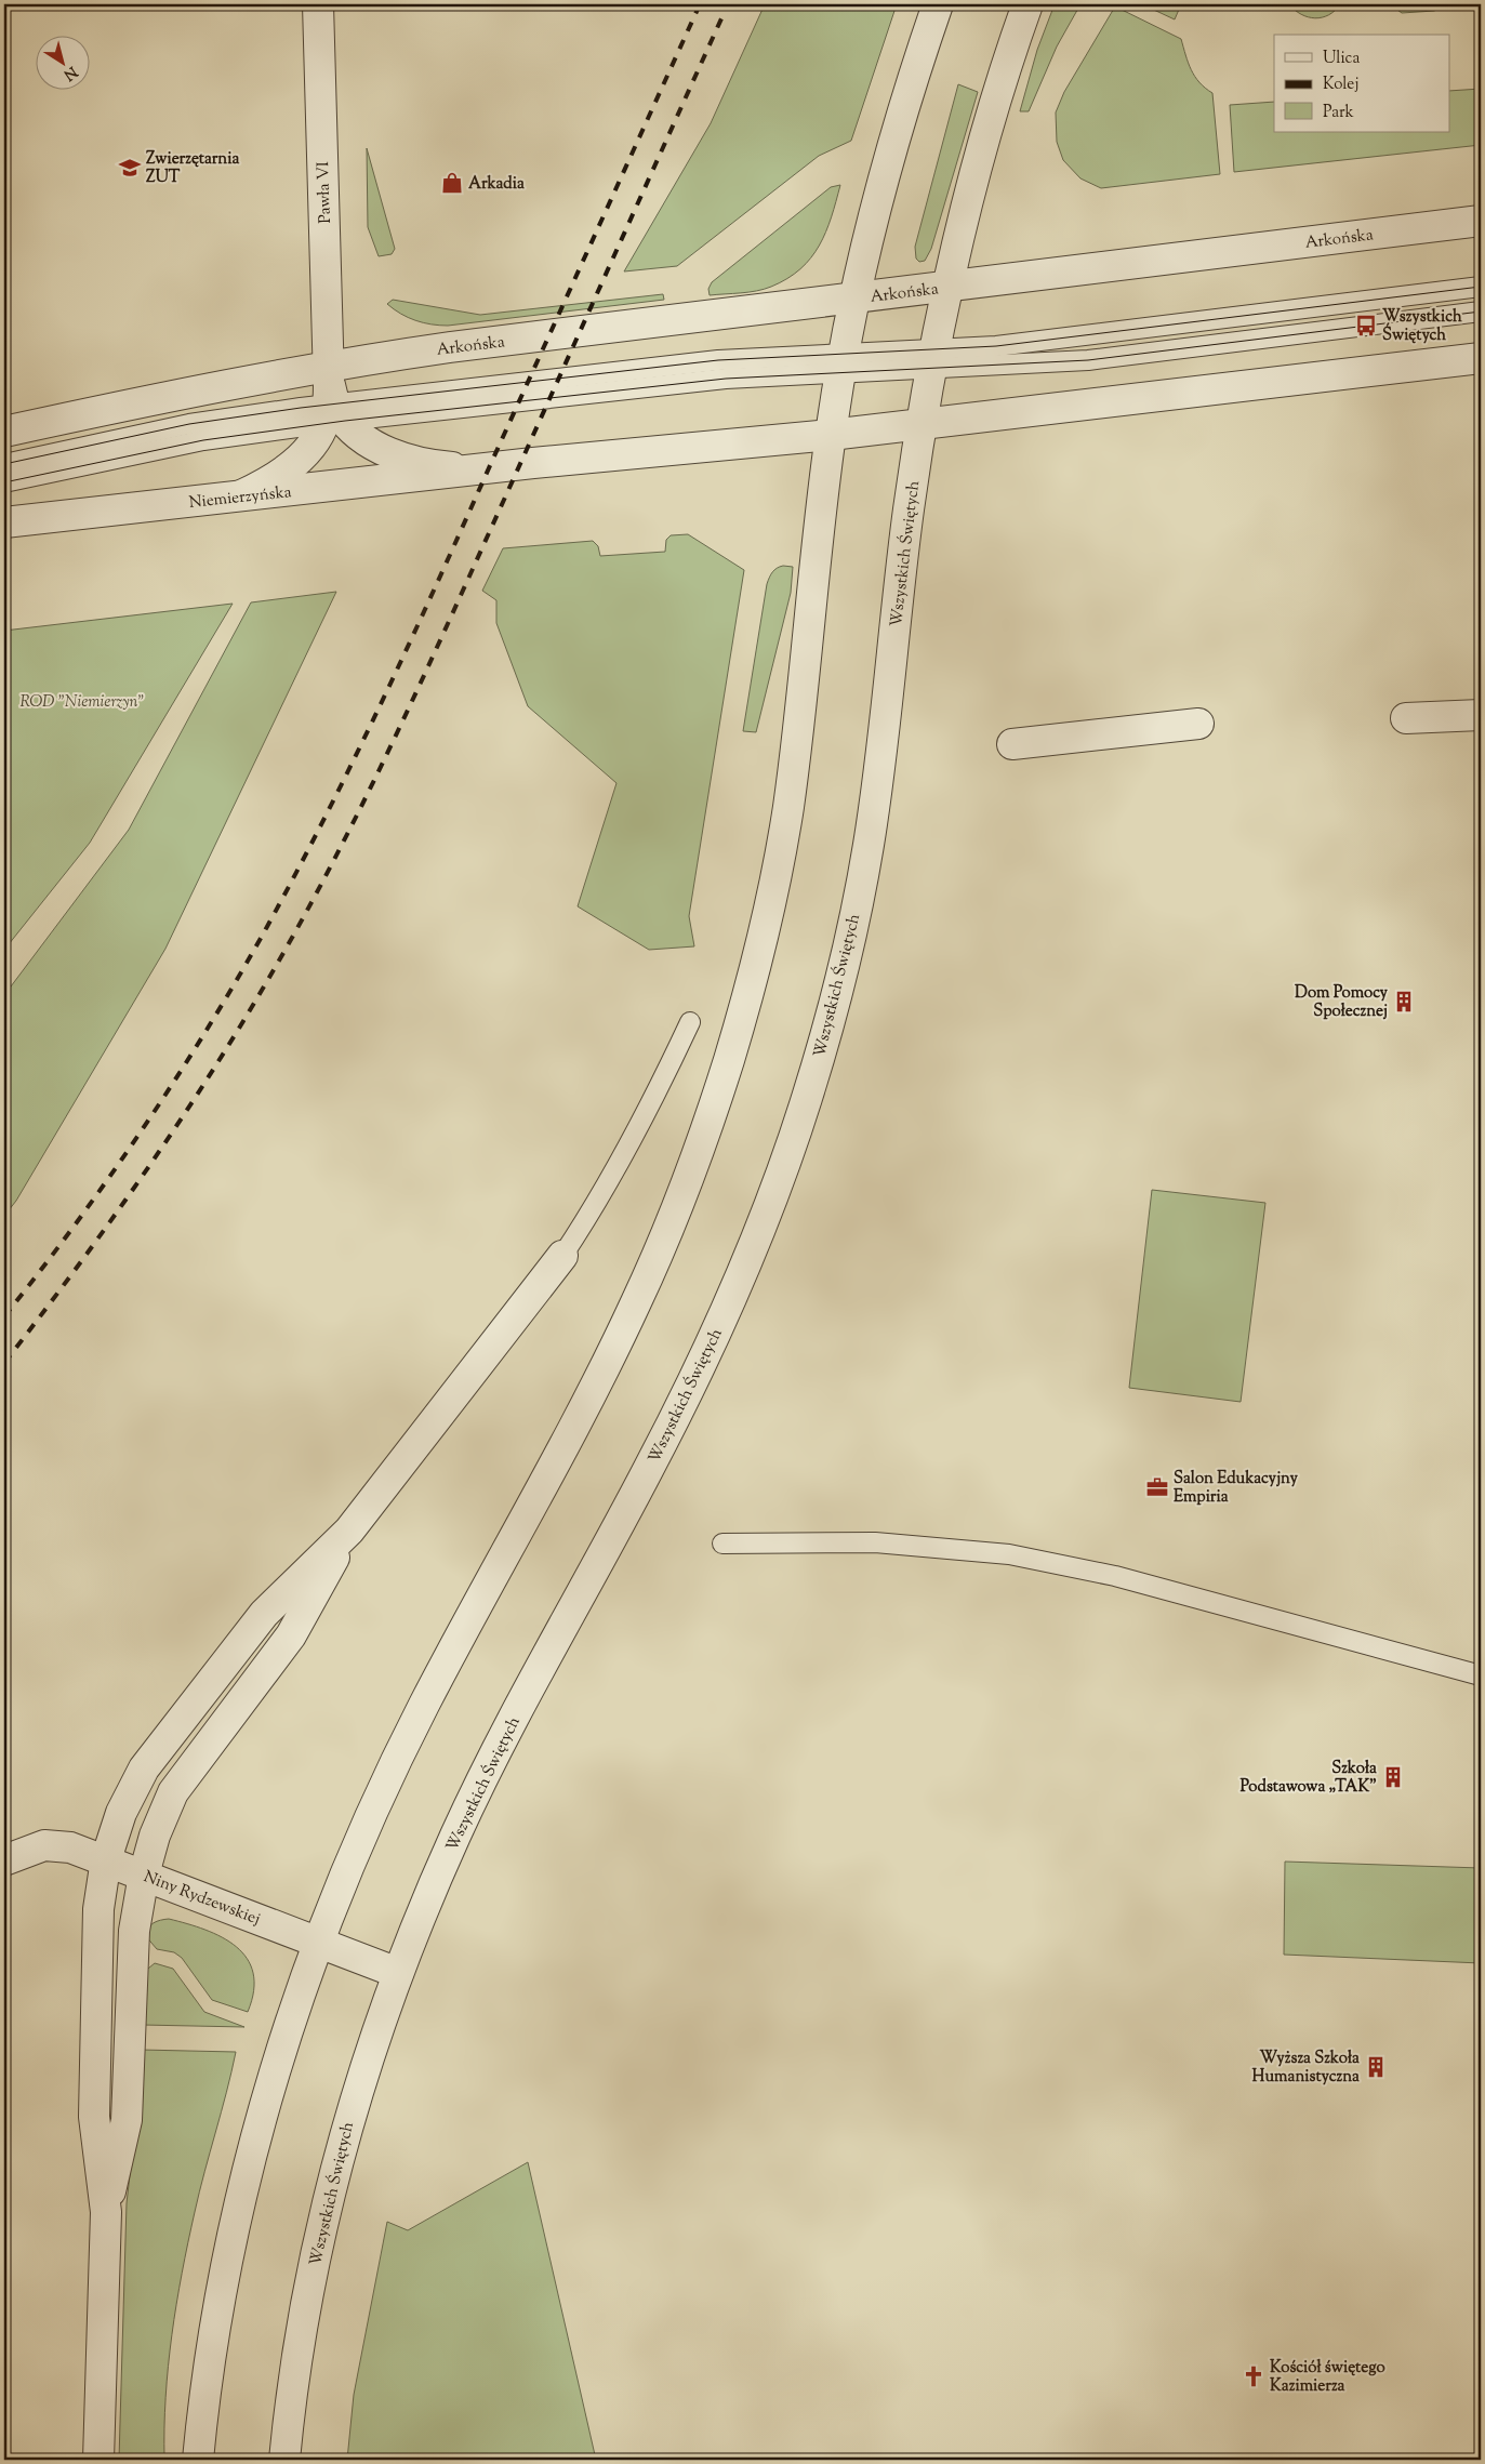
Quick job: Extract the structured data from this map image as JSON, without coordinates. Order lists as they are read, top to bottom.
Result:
{
  "streets": {
    "street": [
      "Pawła VI",
      "Arkońska",
      "Niemierzyńska",
      "Wszystkich Świętych",
      "Niny Rydzewskiej"
    ]
  },
  "crossings": [
    ["Pawła VI", "Arkońska"],
    ["Arkońska", "Wszystkich Świętych"],
    ["Wszystkich Świętych", "Niny Rydzewskiej"]
  ],
  "parks": ["ROD \"Niemierzyn\""],
  "places": {
    "school or university": ["Zwierzętarnia ZUT"],
    "shop": ["Arkadia"],
    "bus stop": ["Wszystkich Świętych"],
    "building": ["Dom Pomocy Społecznej", "Szkoła Podstawowa „TAK”", "Wyższa Szkoła Humanistyczna"],
    "office": ["Salon Edukacyjny Empiria"],
    "church": ["Kościół świętego Kazimierza"]
  },
  "legend": ["Ulica", "Kolej", "Park"],
  "north": "bottom right"
}
